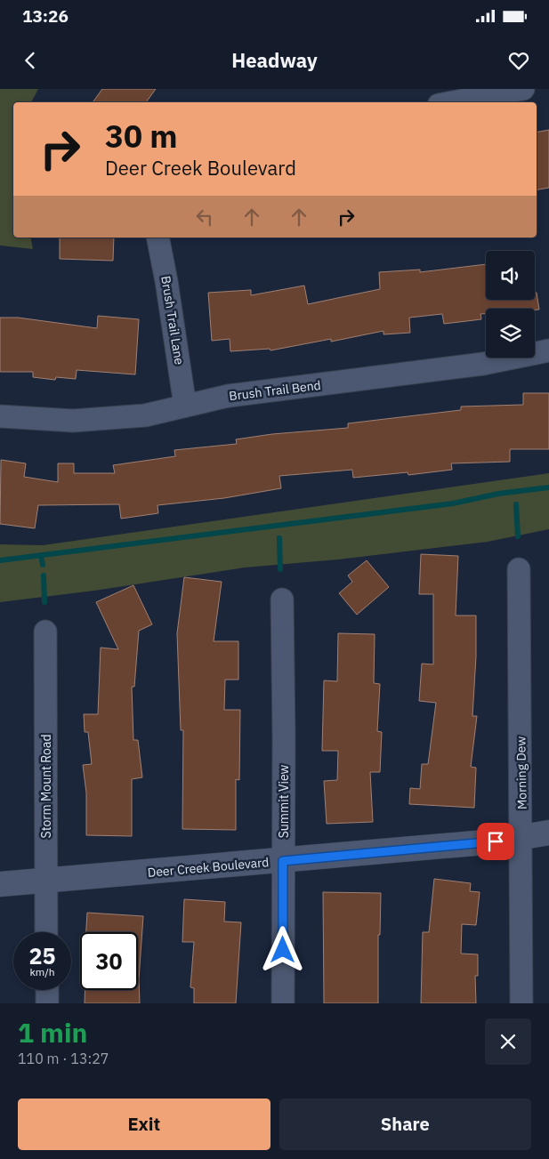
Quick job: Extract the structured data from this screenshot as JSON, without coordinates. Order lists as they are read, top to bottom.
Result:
{
  "streets": {
    "street": [
      "Brush Trail Lane",
      "Brush Trail Bend",
      "Morning Dew",
      "Storm Mount Road",
      "Summit View",
      "Deer Creek Boulevard"
    ]
  },
  "crossings": [
    ["Brush Trail Lane", "Brush Trail Bend"],
    ["Morning Dew", "Deer Creek Boulevard"],
    ["Storm Mount Road", "Deer Creek Boulevard"],
    ["Summit View", "Deer Creek Boulevard"]
  ],
  "page": {
    "status": "13:26",
    "header": "Headway",
    "turn": ["30 m", "Deer Creek Boulevard"],
    "speed": "25 km/h",
    "limit": "30",
    "heading": ["1 min", "110 m · 13:27"],
    "buttons": ["Exit", "Share"]
  }
}
